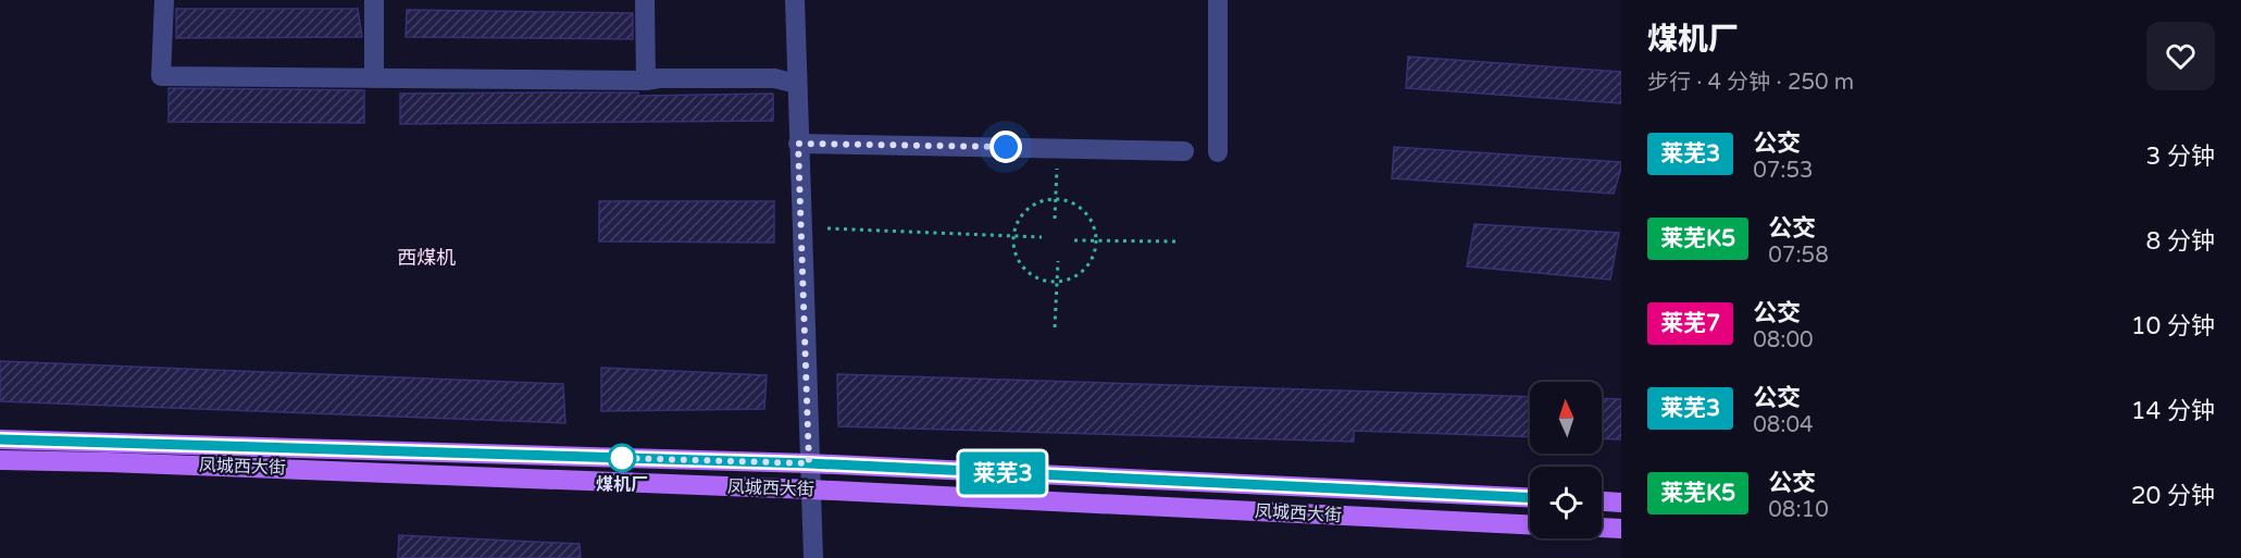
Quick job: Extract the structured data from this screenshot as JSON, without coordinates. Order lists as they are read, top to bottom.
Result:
{
  "streets": {
    "main road": ["凤城西大街"]
  },
  "districts": ["西煤机"],
  "places": ["煤机厂"],
  "lines": ["bus line 莱芜3"],
  "north": "top",
  "page": {
    "on_map": "莱芜3",
    "heading": ["煤机厂", "步行 · 4 分钟 · 250 m"],
    "list": [
      {
        "mark": "莱芜3",
        "name": "公交",
        "note": "07:53",
        "value": "3 分钟"
      },
      {
        "mark": "莱芜K5",
        "name": "公交",
        "note": "07:58",
        "value": "8 分钟"
      },
      {
        "mark": "莱芜7",
        "name": "公交",
        "note": "08:00",
        "value": "10 分钟"
      },
      {
        "mark": "莱芜3",
        "name": "公交",
        "note": "08:04",
        "value": "14 分钟"
      },
      {
        "mark": "莱芜K5",
        "name": "公交",
        "note": "08:10",
        "value": "20 分钟"
      }
    ]
  }
}
